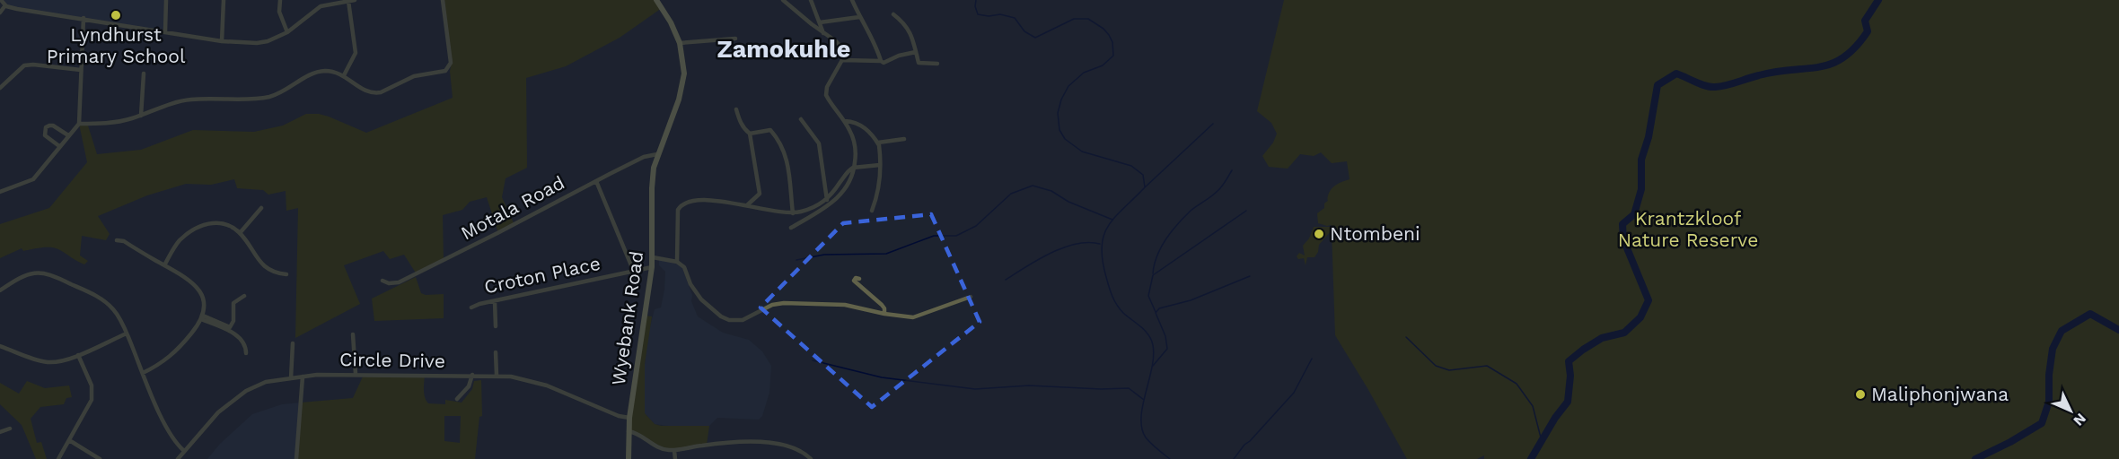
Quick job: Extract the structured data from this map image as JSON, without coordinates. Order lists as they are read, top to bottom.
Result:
{
  "streets": {
    "street": [
      "Motala Road",
      "Croton Place",
      "Wyebank Road",
      "Circle Drive"
    ]
  },
  "crossings": [
    ["Motala Road", "Wyebank Road"],
    ["Croton Place", "Wyebank Road"],
    ["Wyebank Road", "Circle Drive"]
  ],
  "districts": ["Zamokuhle"],
  "parks": ["Krantzkloof Nature Reserve"],
  "places": ["Lyndhurst Primary School", "Ntombeni", "Maliphonjwana"],
  "north": "bottom right"
}
